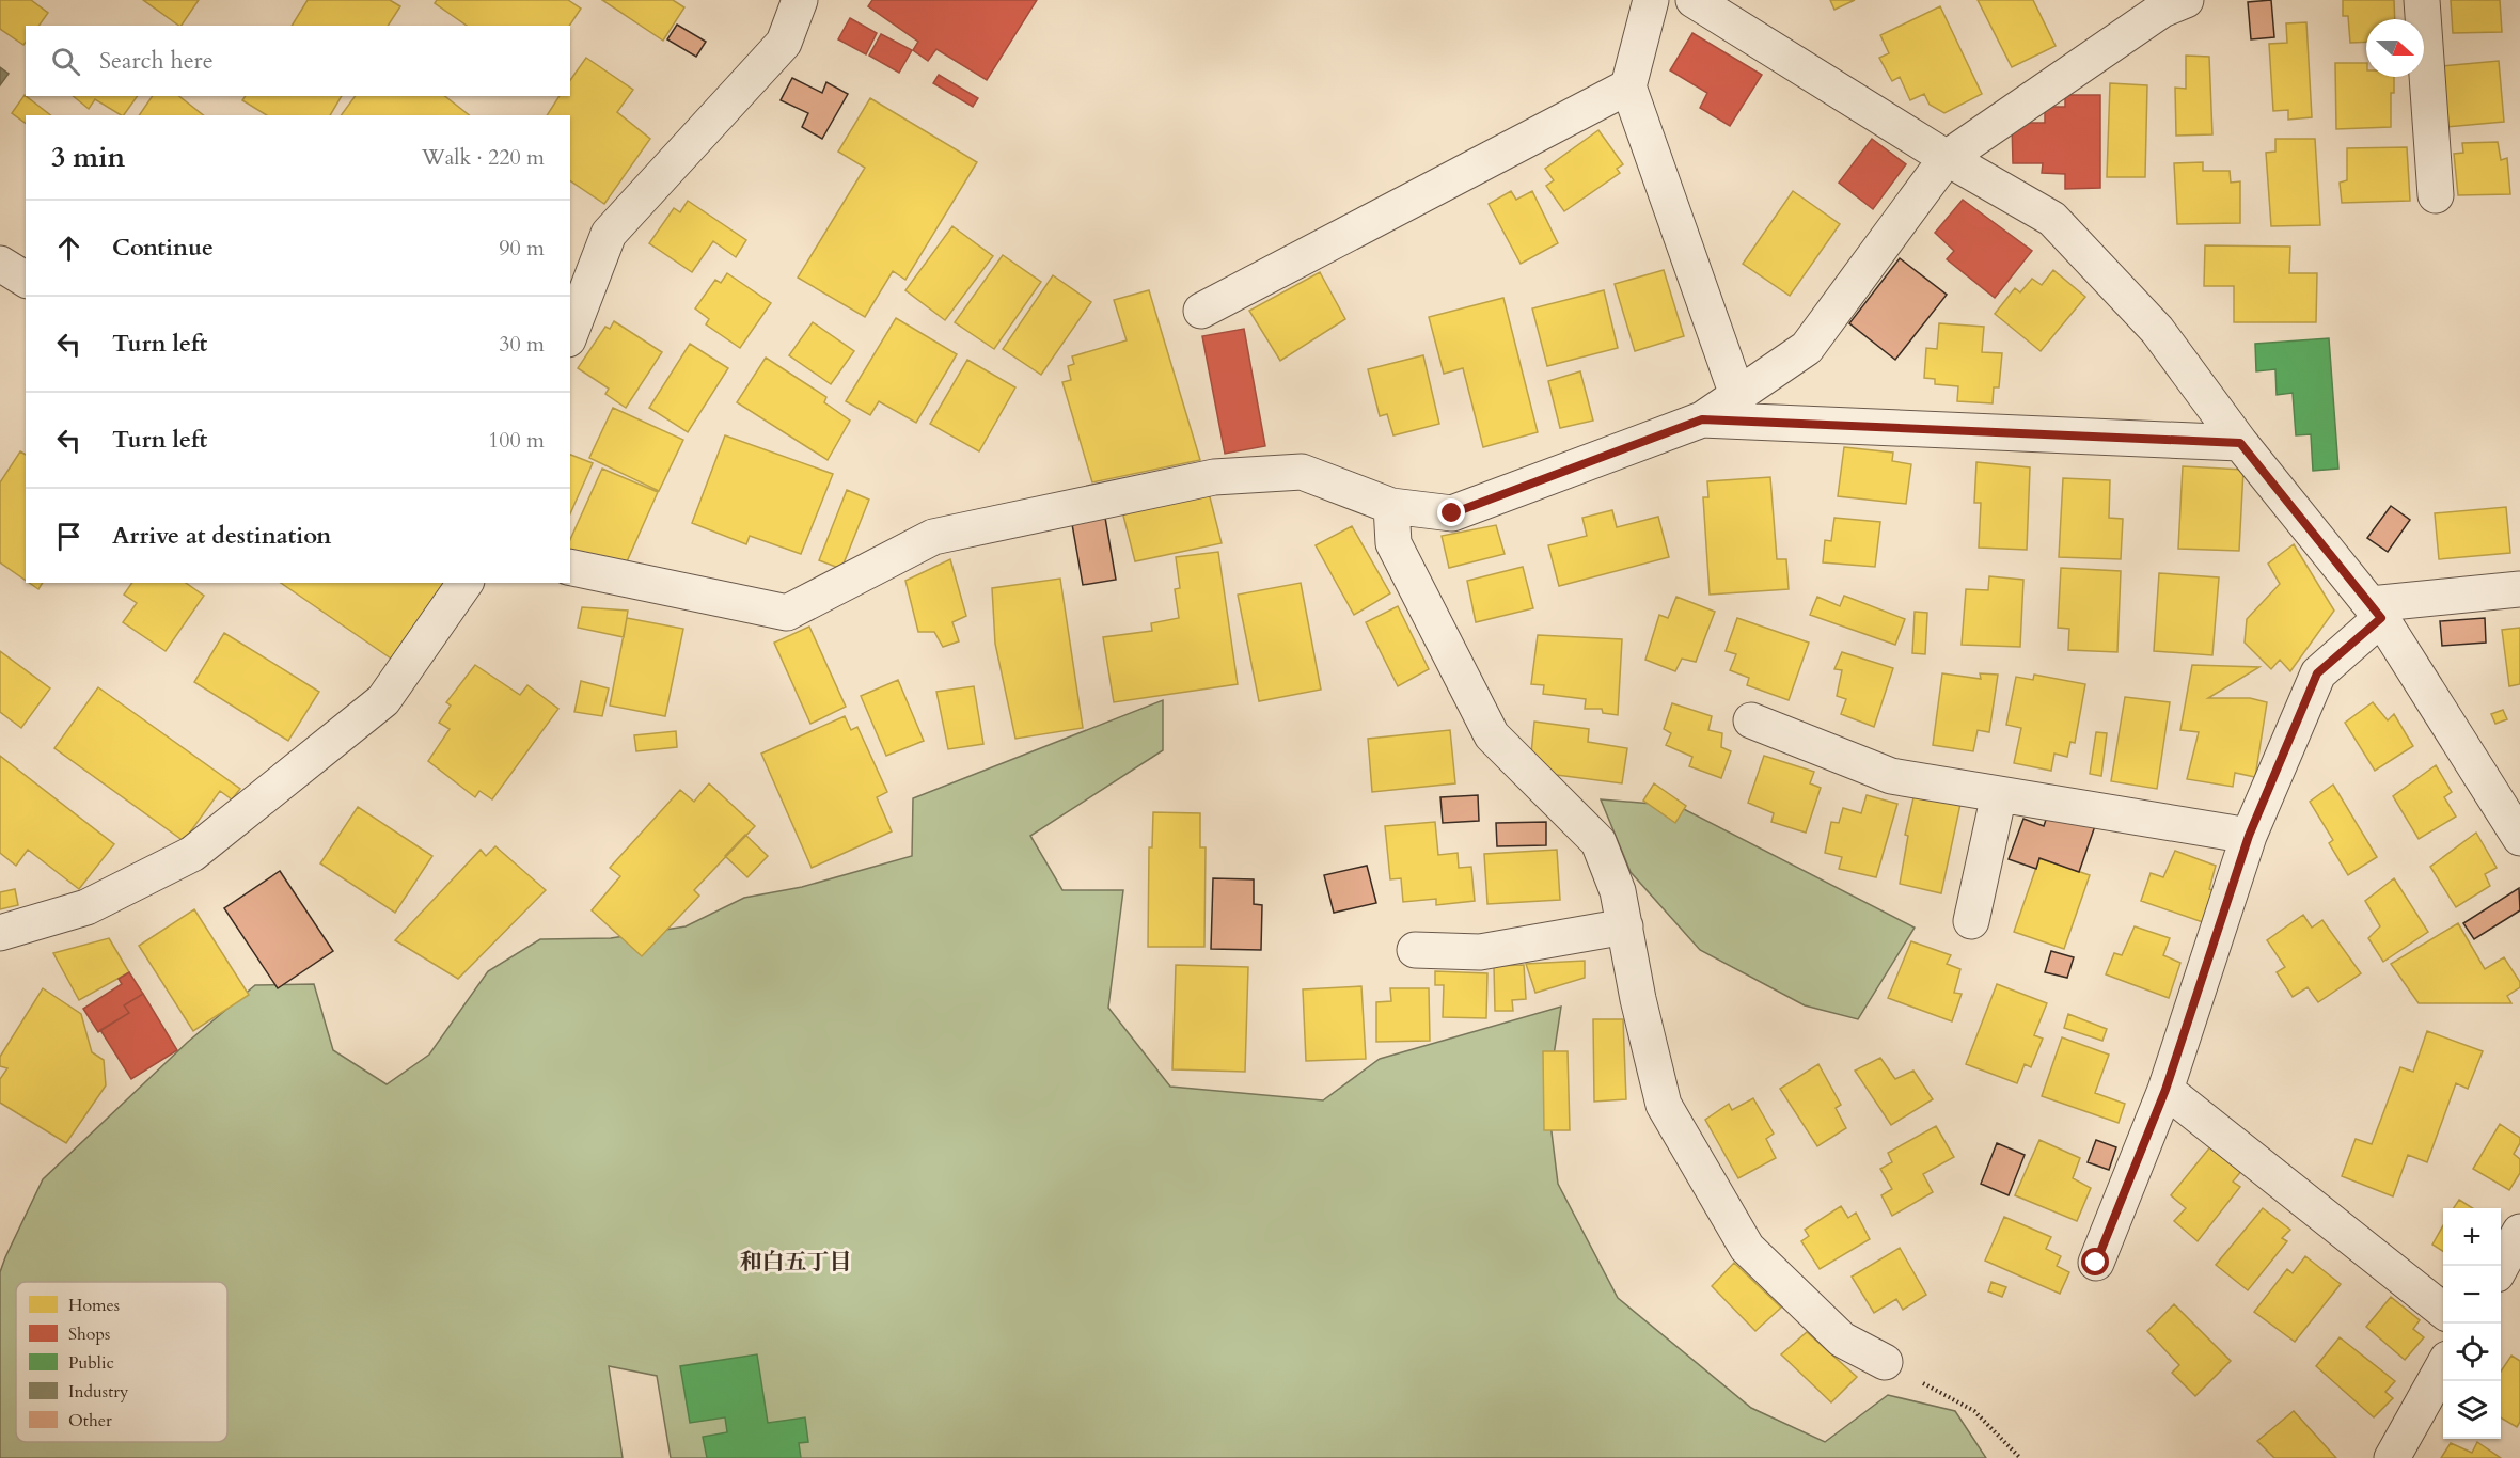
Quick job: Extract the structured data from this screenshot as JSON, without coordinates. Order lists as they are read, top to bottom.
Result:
{
  "districts": ["和白五丁目"],
  "legend": [
    "Homes",
    "Shops",
    "Public",
    "Industry",
    "Other"
  ],
  "north": "right",
  "page": {
    "search": "Search here",
    "heading": ["3 min", "Walk · 220 m"],
    "list": [
      ["Continue", "90 m"],
      ["Turn left", "30 m"],
      ["Turn left", "100 m"],
      "Arrive at destination"
    ],
    "map_buttons": ["+", "−"]
  }
}
